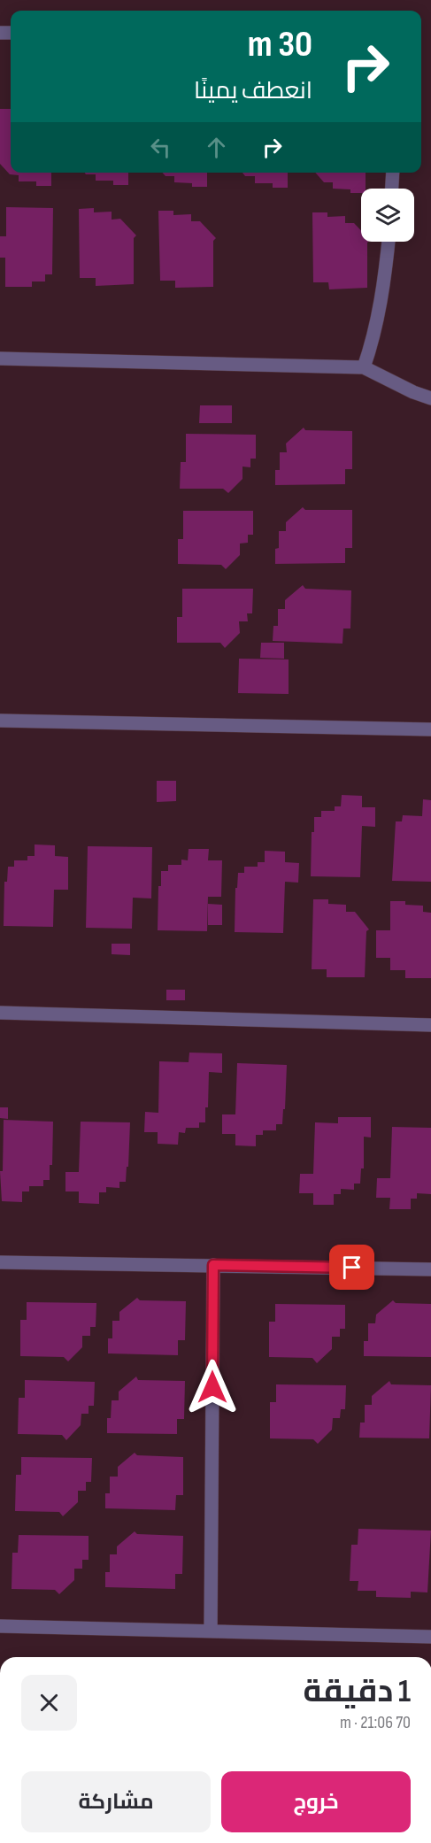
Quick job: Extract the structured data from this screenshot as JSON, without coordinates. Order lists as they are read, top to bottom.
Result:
{
  "page": {
    "turn": ["30 m", "انعطف يمينًا"],
    "heading": ["1 دقيقة", "70 m · 21:06"],
    "buttons": ["خروج", "مشاركة"]
  }
}
